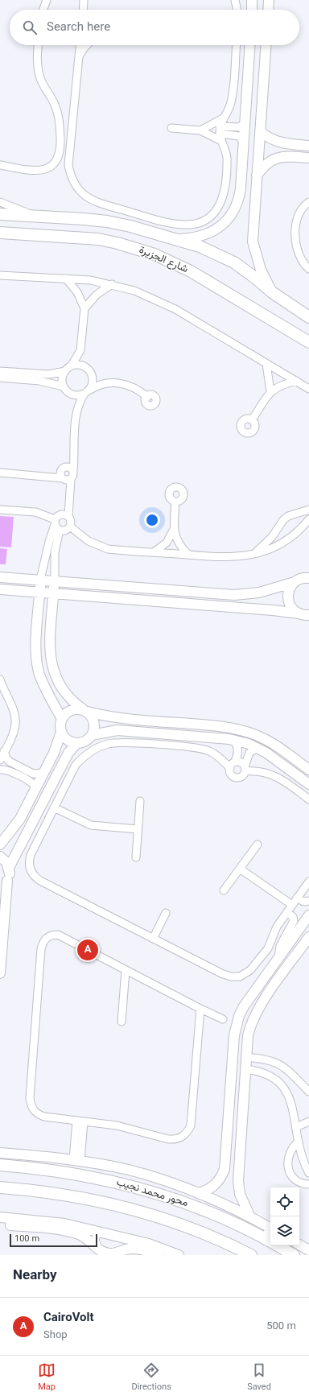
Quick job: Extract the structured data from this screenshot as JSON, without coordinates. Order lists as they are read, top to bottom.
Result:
{
  "streets": {
    "main road": ["شارع الجزيرة", "محور محمد نجيب"]
  },
  "scale_bar": "100 m",
  "page": {
    "search": "Search here",
    "pins": "A",
    "scale": "100 m",
    "heading": "Nearby",
    "list": [
      {
        "mark": "A",
        "name": "CairoVolt",
        "note": "Shop",
        "value": "500 m"
      }
    ],
    "nav": ["Map", "Directions", "Saved"]
  }
}
